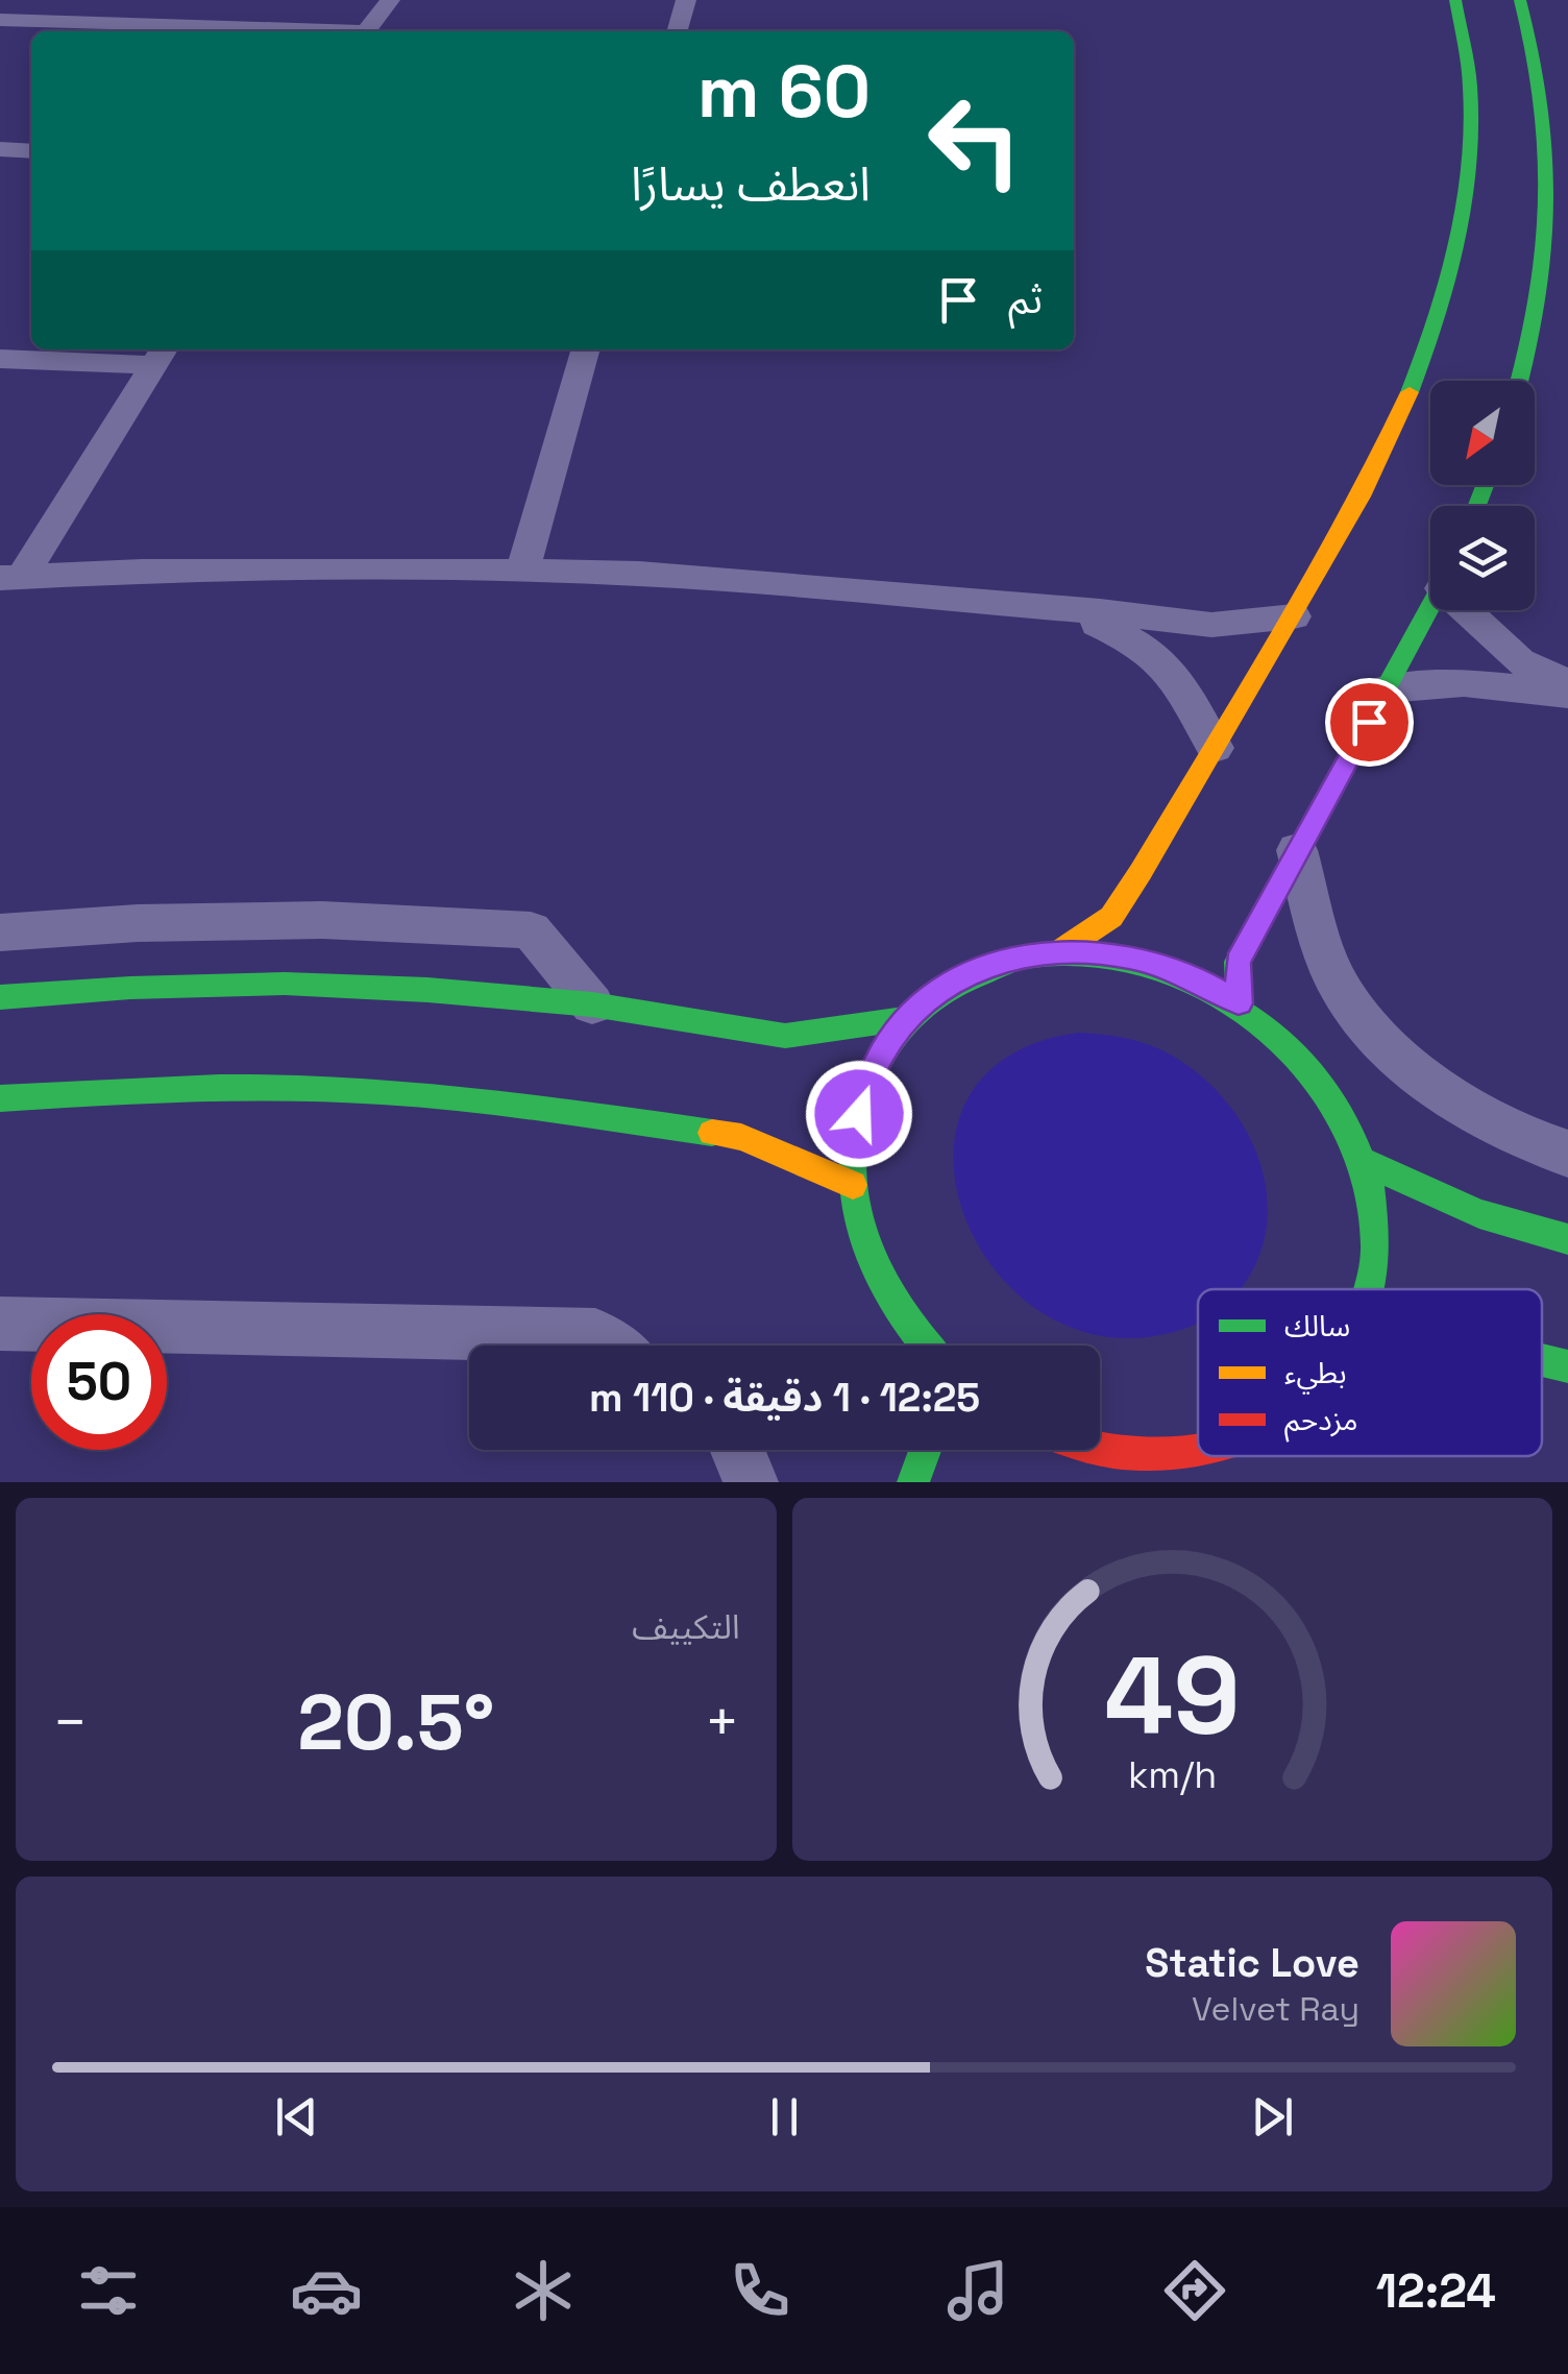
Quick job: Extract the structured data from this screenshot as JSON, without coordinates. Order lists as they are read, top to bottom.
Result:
{
  "legend": ["سالك", "بطيء", "مزدحم"],
  "north": "bottom left",
  "page": {
    "turn": ["60 m", "انعطف يسارًا"],
    "then": "ثم",
    "limit": "50",
    "trip": "12:25 · 1 دقيقة · 110 m",
    "tile": "التكييف",
    "heat": ["−", "20.5°", "+"],
    "song": ["Static Love", "Velvet Ray"],
    "tabs": "12:24",
    "gauge": ["49", "km/h"]
  }
}
